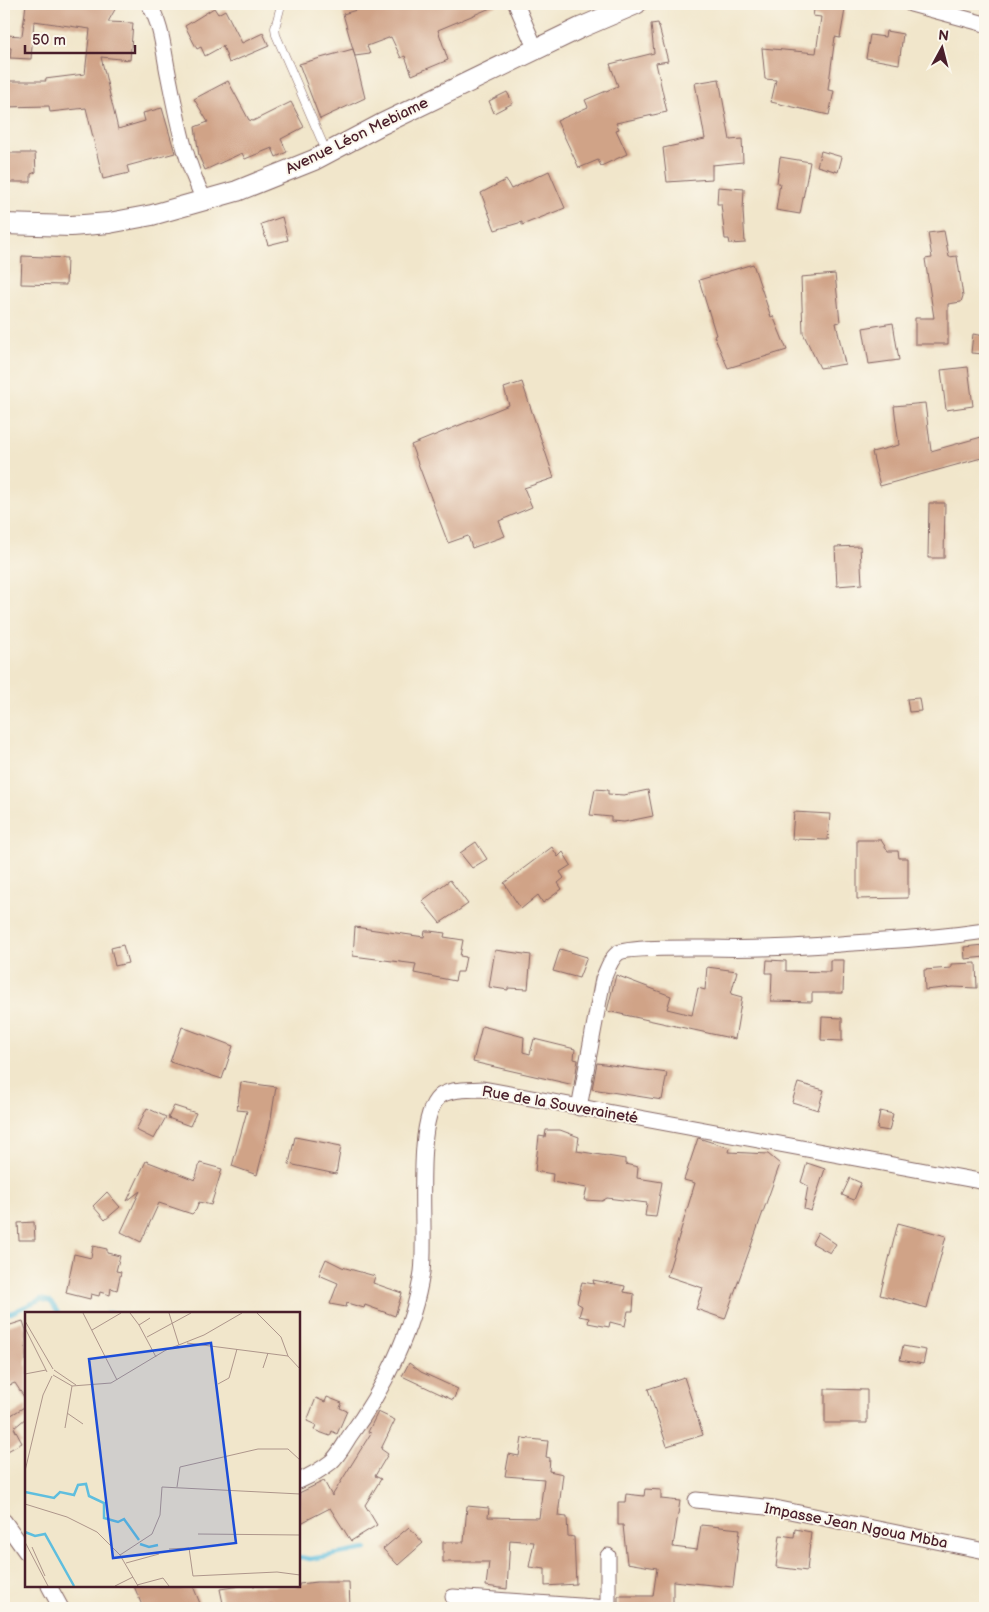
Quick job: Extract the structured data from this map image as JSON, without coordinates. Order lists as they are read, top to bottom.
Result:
{
  "streets": {
    "street": ["Avenue Léon Mebiame", "Rue de la Souveraineté", "Impasse Jean Ngoua Mbba"]
  },
  "scale_bar": "50 m",
  "north": "top"
}
